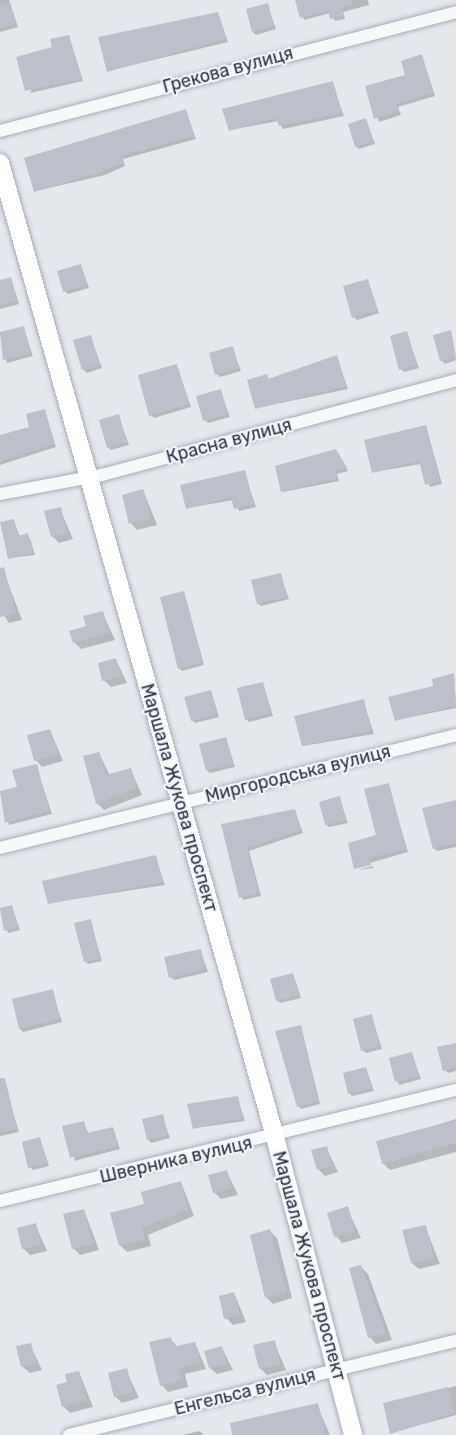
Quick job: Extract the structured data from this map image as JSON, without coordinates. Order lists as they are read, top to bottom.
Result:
{
  "streets": {
    "street": [
      "Грекова вулиця",
      "Красна вулиця",
      "Миргородська вулиця",
      "Маршала Жукова проспект",
      "Шверника вулиця",
      "Енгельса вулиця"
    ]
  },
  "crossings": [
    ["Красна вулиця", "Маршала Жукова проспект"],
    ["Миргородська вулиця", "Маршала Жукова проспект"],
    ["Маршала Жукова проспект", "Шверника вулиця"],
    ["Маршала Жукова проспект", "Енгельса вулиця"]
  ]
}
